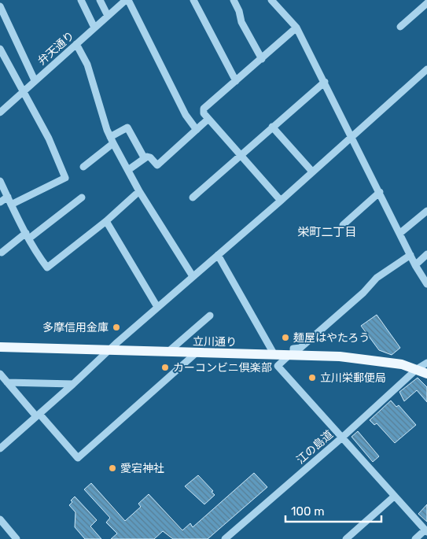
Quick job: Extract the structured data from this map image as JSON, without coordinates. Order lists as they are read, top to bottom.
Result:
{
  "streets": {
    "main road": ["立川通り"],
    "street": ["弁天通り", "江の島道"]
  },
  "crossings": [
    ["立川通り", "江の島道"]
  ],
  "districts": ["栄町二丁目"],
  "places": [
    "多摩信用金庫",
    "麺屋はやたろう",
    "カーコンビニ倶楽部",
    "立川栄郵便局",
    "愛宕神社"
  ],
  "scale_bar": "100 m"
}
